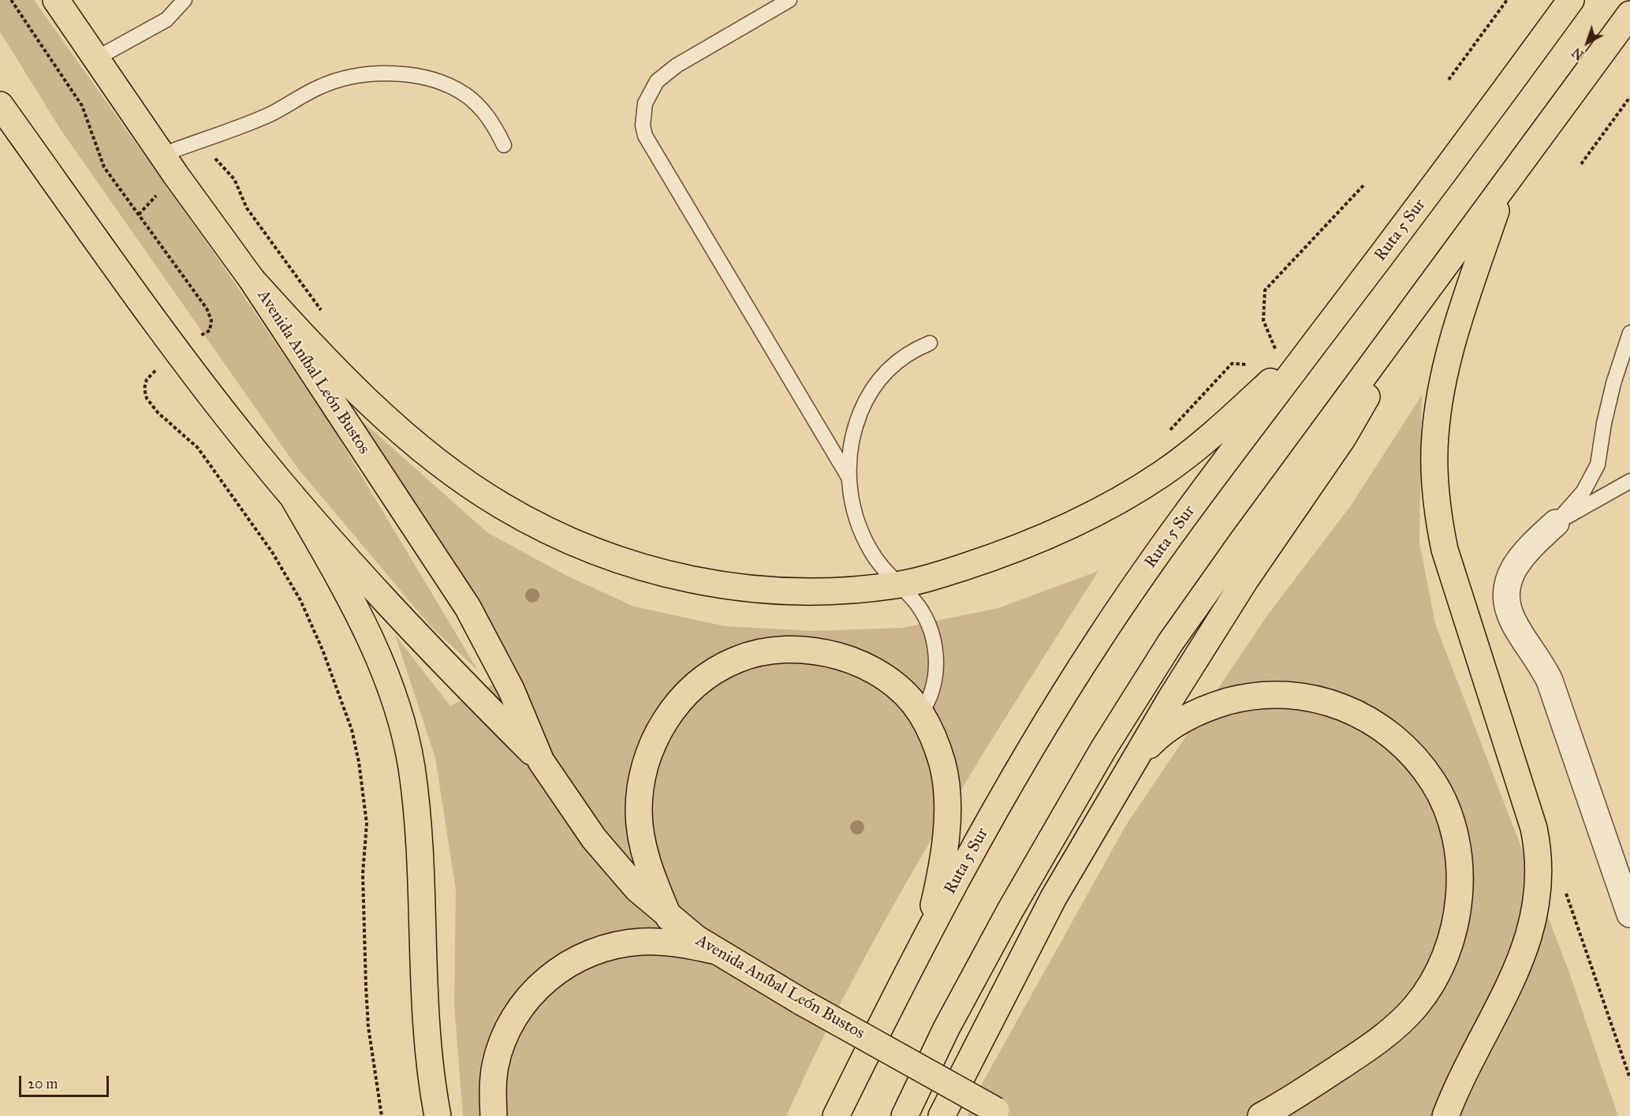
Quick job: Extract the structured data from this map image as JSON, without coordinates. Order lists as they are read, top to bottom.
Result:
{
  "streets": {
    "main road": ["Ruta 5 Sur", "Avenida Aníbal León Bustos"]
  },
  "scale_bar": "20 m",
  "north": "bottom left"
}
